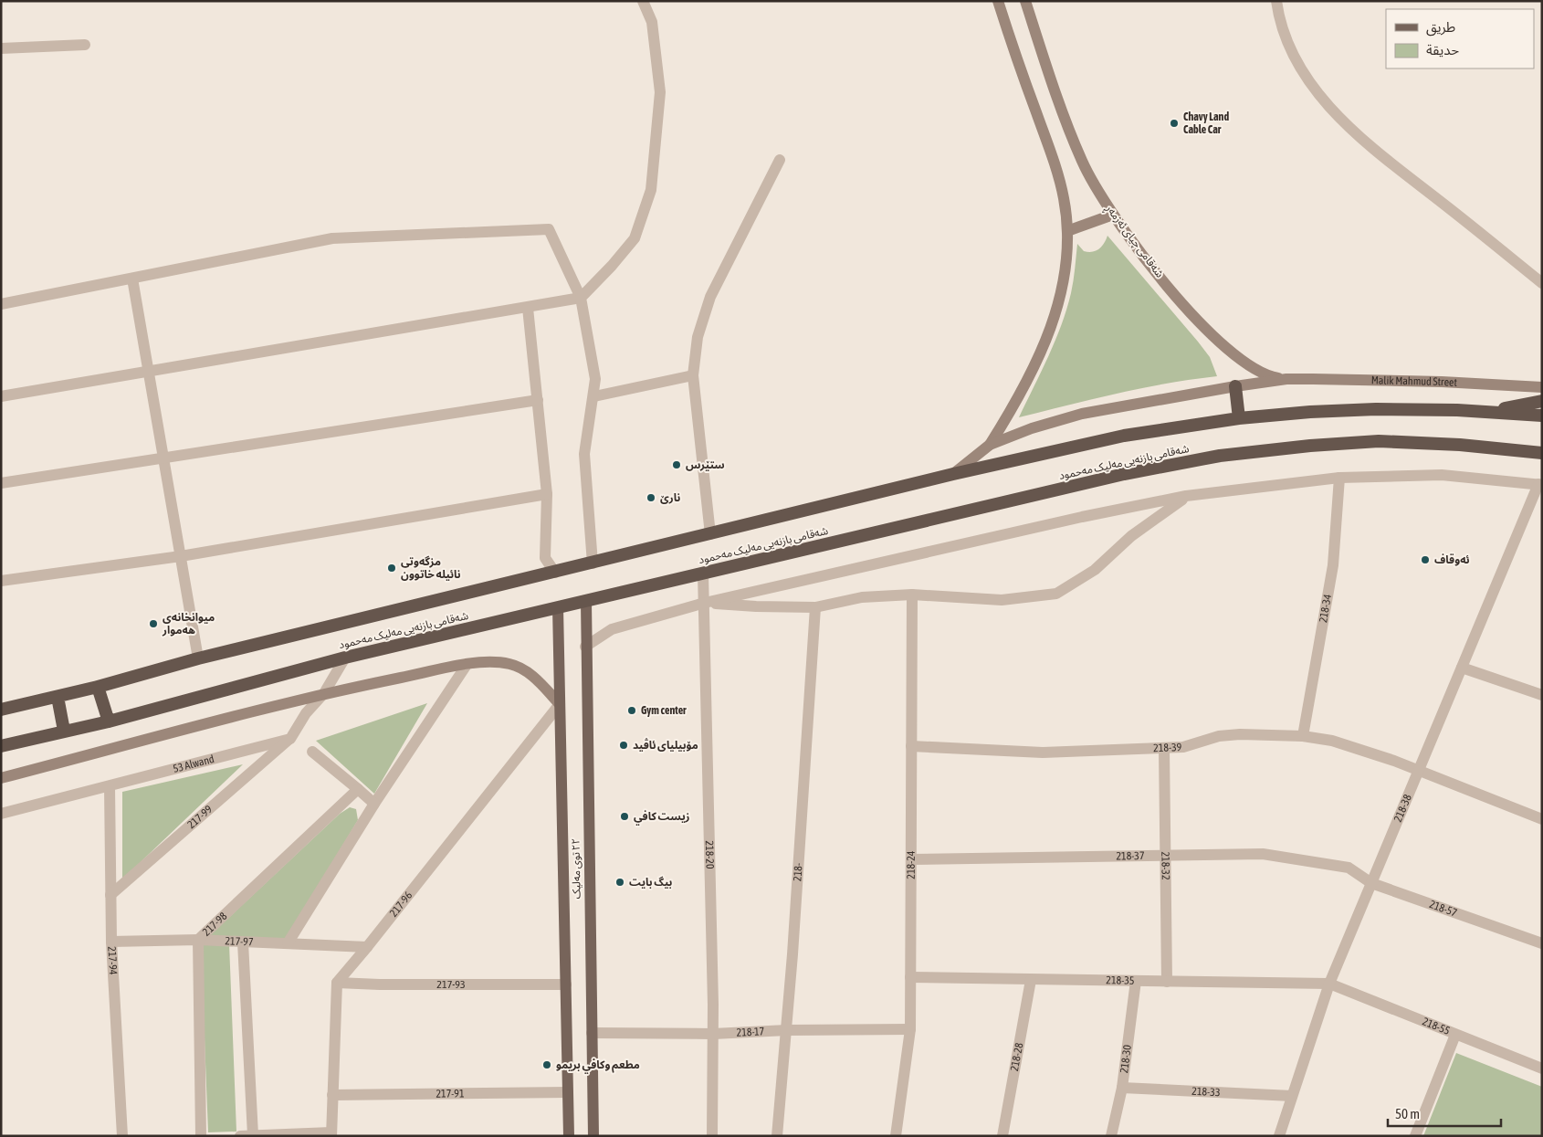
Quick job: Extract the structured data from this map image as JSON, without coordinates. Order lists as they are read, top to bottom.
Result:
{
  "streets": {
    "highway": ["شەقامی بازنەیی مەلیک مەحمود"],
    "main road": ["شەقامی چیای ئەزمەڕ", "Malik Mahmud Street", "٢٢ توی مەلیک"],
    "street": [
      "218-34",
      "218-39",
      "53 Alwand",
      "218-38",
      "217-99",
      "218-20",
      "218-37",
      "218-32",
      "218-24",
      "218-",
      "217-96",
      "218-57",
      "217-98",
      "217-97",
      "217-94",
      "218-35",
      "217-93",
      "218-55",
      "218-17",
      "218-28",
      "218-30",
      "218-33",
      "217-91"
    ]
  },
  "crossings": [
    ["شەقامی چیای ئەزمەڕ", "Malik Mahmud Street"],
    ["شەقامی بازنەیی مەلیک مەحمود", "218-20"],
    ["شەقامی بازنەیی مەلیک مەحمود", "٢٢ توی مەلیک"],
    ["218-34", "218-39"],
    ["218-39", "218-38"],
    ["218-39", "218-32"],
    ["218-39", "218-24"],
    ["53 Alwand", "217-99"],
    ["53 Alwand", "217-94"],
    ["218-38", "218-57"],
    ["218-38", "218-35"],
    ["218-38", "218-55"],
    ["218-38", "218-33"],
    ["217-99", "217-94"],
    ["218-20", "218-17"],
    ["218-37", "218-32"],
    ["218-37", "218-24"],
    ["218-37", "218-57"],
    ["218-32", "218-35"],
    ["218-24", "218-35"],
    ["218-24", "218-17"],
    ["٢٢ توی مەلیک", "217-96"],
    ["٢٢ توی مەلیک", "217-93"],
    ["٢٢ توی مەلیک", "218-17"],
    ["٢٢ توی مەلیک", "217-91"],
    ["218-", "218-17"],
    ["217-96", "217-97"],
    ["217-96", "217-93"],
    ["217-98", "217-97"],
    ["217-97", "217-94"],
    ["218-35", "218-55"],
    ["218-35", "218-28"],
    ["218-35", "218-30"],
    ["218-30", "218-33"]
  ],
  "places": [
    "Chavy Land Cable Car",
    "ستێرس",
    "نارێ",
    "ئەوقاف",
    "مزگەوتی نائیلە خاتوون",
    "میوانخانەی هەموار",
    "Gym center",
    "مۆبیلیای ئاڤید",
    "زيست كافي",
    "بیگ بایت",
    "مطعم وكافي بريمو"
  ],
  "legend": ["طريق", "حديقة"],
  "scale_bar": "50 m"
}
